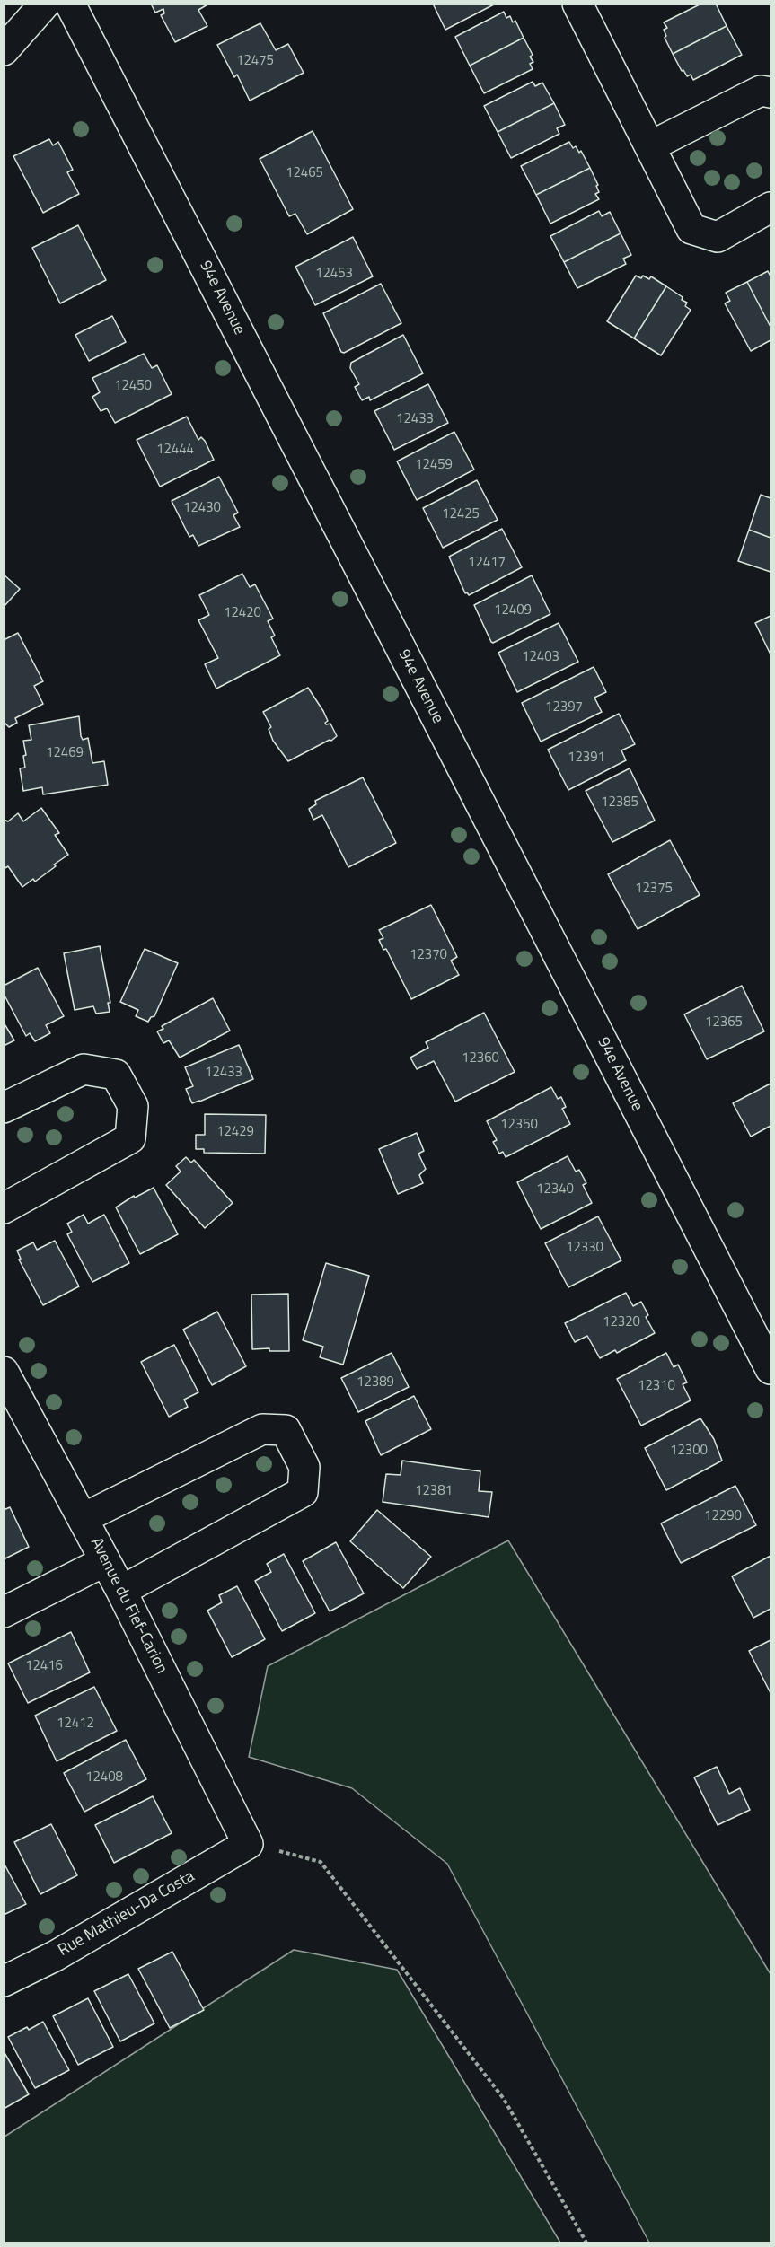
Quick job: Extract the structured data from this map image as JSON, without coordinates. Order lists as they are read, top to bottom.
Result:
{
  "streets": {
    "street": ["94e Avenue", "Avenue du Fief-Carion", "Rue Mathieu-Da Costa"]
  },
  "crossings": [
    ["Avenue du Fief-Carion", "Rue Mathieu-Da Costa"]
  ],
  "house_numbers": [
    "12475",
    "12465",
    "12453",
    "12450",
    "12433",
    "12444",
    "12459",
    "12430",
    "12425",
    "12417",
    "12409",
    "12420",
    "12403",
    "12397",
    "12469",
    "12391",
    "12385",
    "12375",
    "12370",
    "12365",
    "12360",
    "12433",
    "12350",
    "12429",
    "12340",
    "12330",
    "12320",
    "12389",
    "12310",
    "12300",
    "12381",
    "12290",
    "12416",
    "12412",
    "12408"
  ]
}
